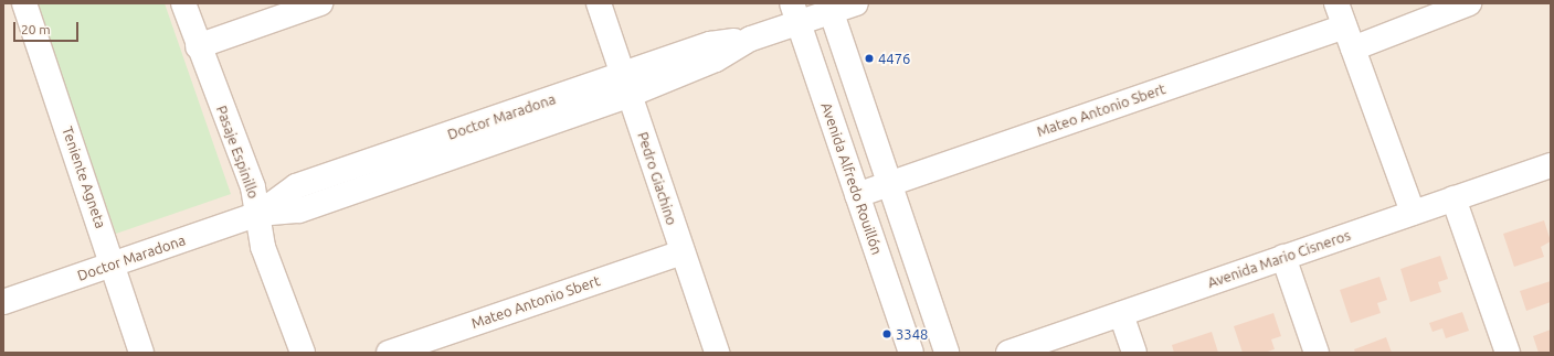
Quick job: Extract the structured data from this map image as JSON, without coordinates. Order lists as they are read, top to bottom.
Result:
{
  "streets": {
    "street": [
      "Mateo Antonio Sbert",
      "Doctor Maradona",
      "Pasaje Espinillo",
      "Teniente Agneta",
      "Pedro Giachino",
      "Avenida Alfredo Rouillón",
      "Avenida Mario Cisneros"
    ]
  },
  "crossings": [
    ["Mateo Antonio Sbert", "Pedro Giachino"],
    ["Mateo Antonio Sbert", "Avenida Alfredo Rouillón"],
    ["Doctor Maradona", "Pasaje Espinillo"],
    ["Doctor Maradona", "Teniente Agneta"],
    ["Doctor Maradona", "Pedro Giachino"],
    ["Doctor Maradona", "Avenida Alfredo Rouillón"]
  ],
  "places": ["4476", "3348"],
  "scale_bar": "20 m"
}
